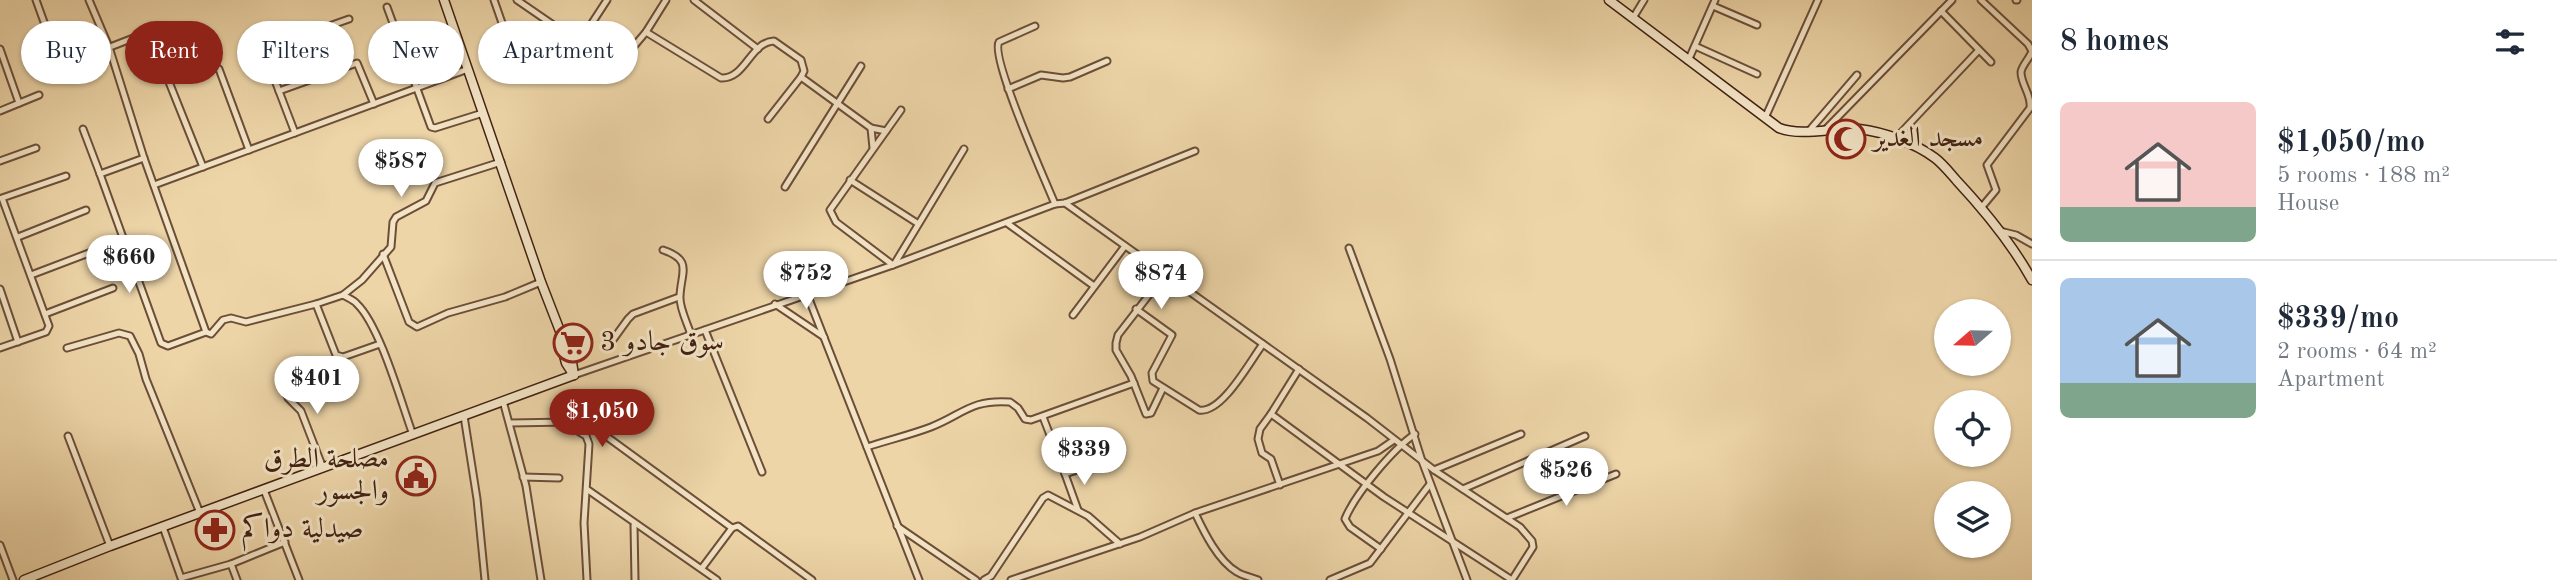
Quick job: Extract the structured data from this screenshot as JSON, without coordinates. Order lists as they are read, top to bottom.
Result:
{
  "places": {
    "mosque": ["مسجد الغدير"],
    "supermarket": ["سوق جادو 3"],
    "public building": ["مصلحة الطرق والجسور"],
    "pharmacy": ["صيدلية دواكم"]
  },
  "north": "left",
  "page": {
    "heading": "8 homes",
    "chip": [
      "Buy",
      "Rent",
      "Filters",
      "New",
      "Apartment"
    ],
    "list": [
      {
        "name": "$1,050/mo",
        "note": "5 rooms · 188 m² · House"
      },
      {
        "name": "$339/mo",
        "note": "2 rooms · 64 m² · Apartment"
      }
    ],
    "price": [
      "$587",
      "$660",
      "$752",
      "$874",
      "$401",
      "$1,050",
      "$339",
      "$526"
    ]
  }
}
